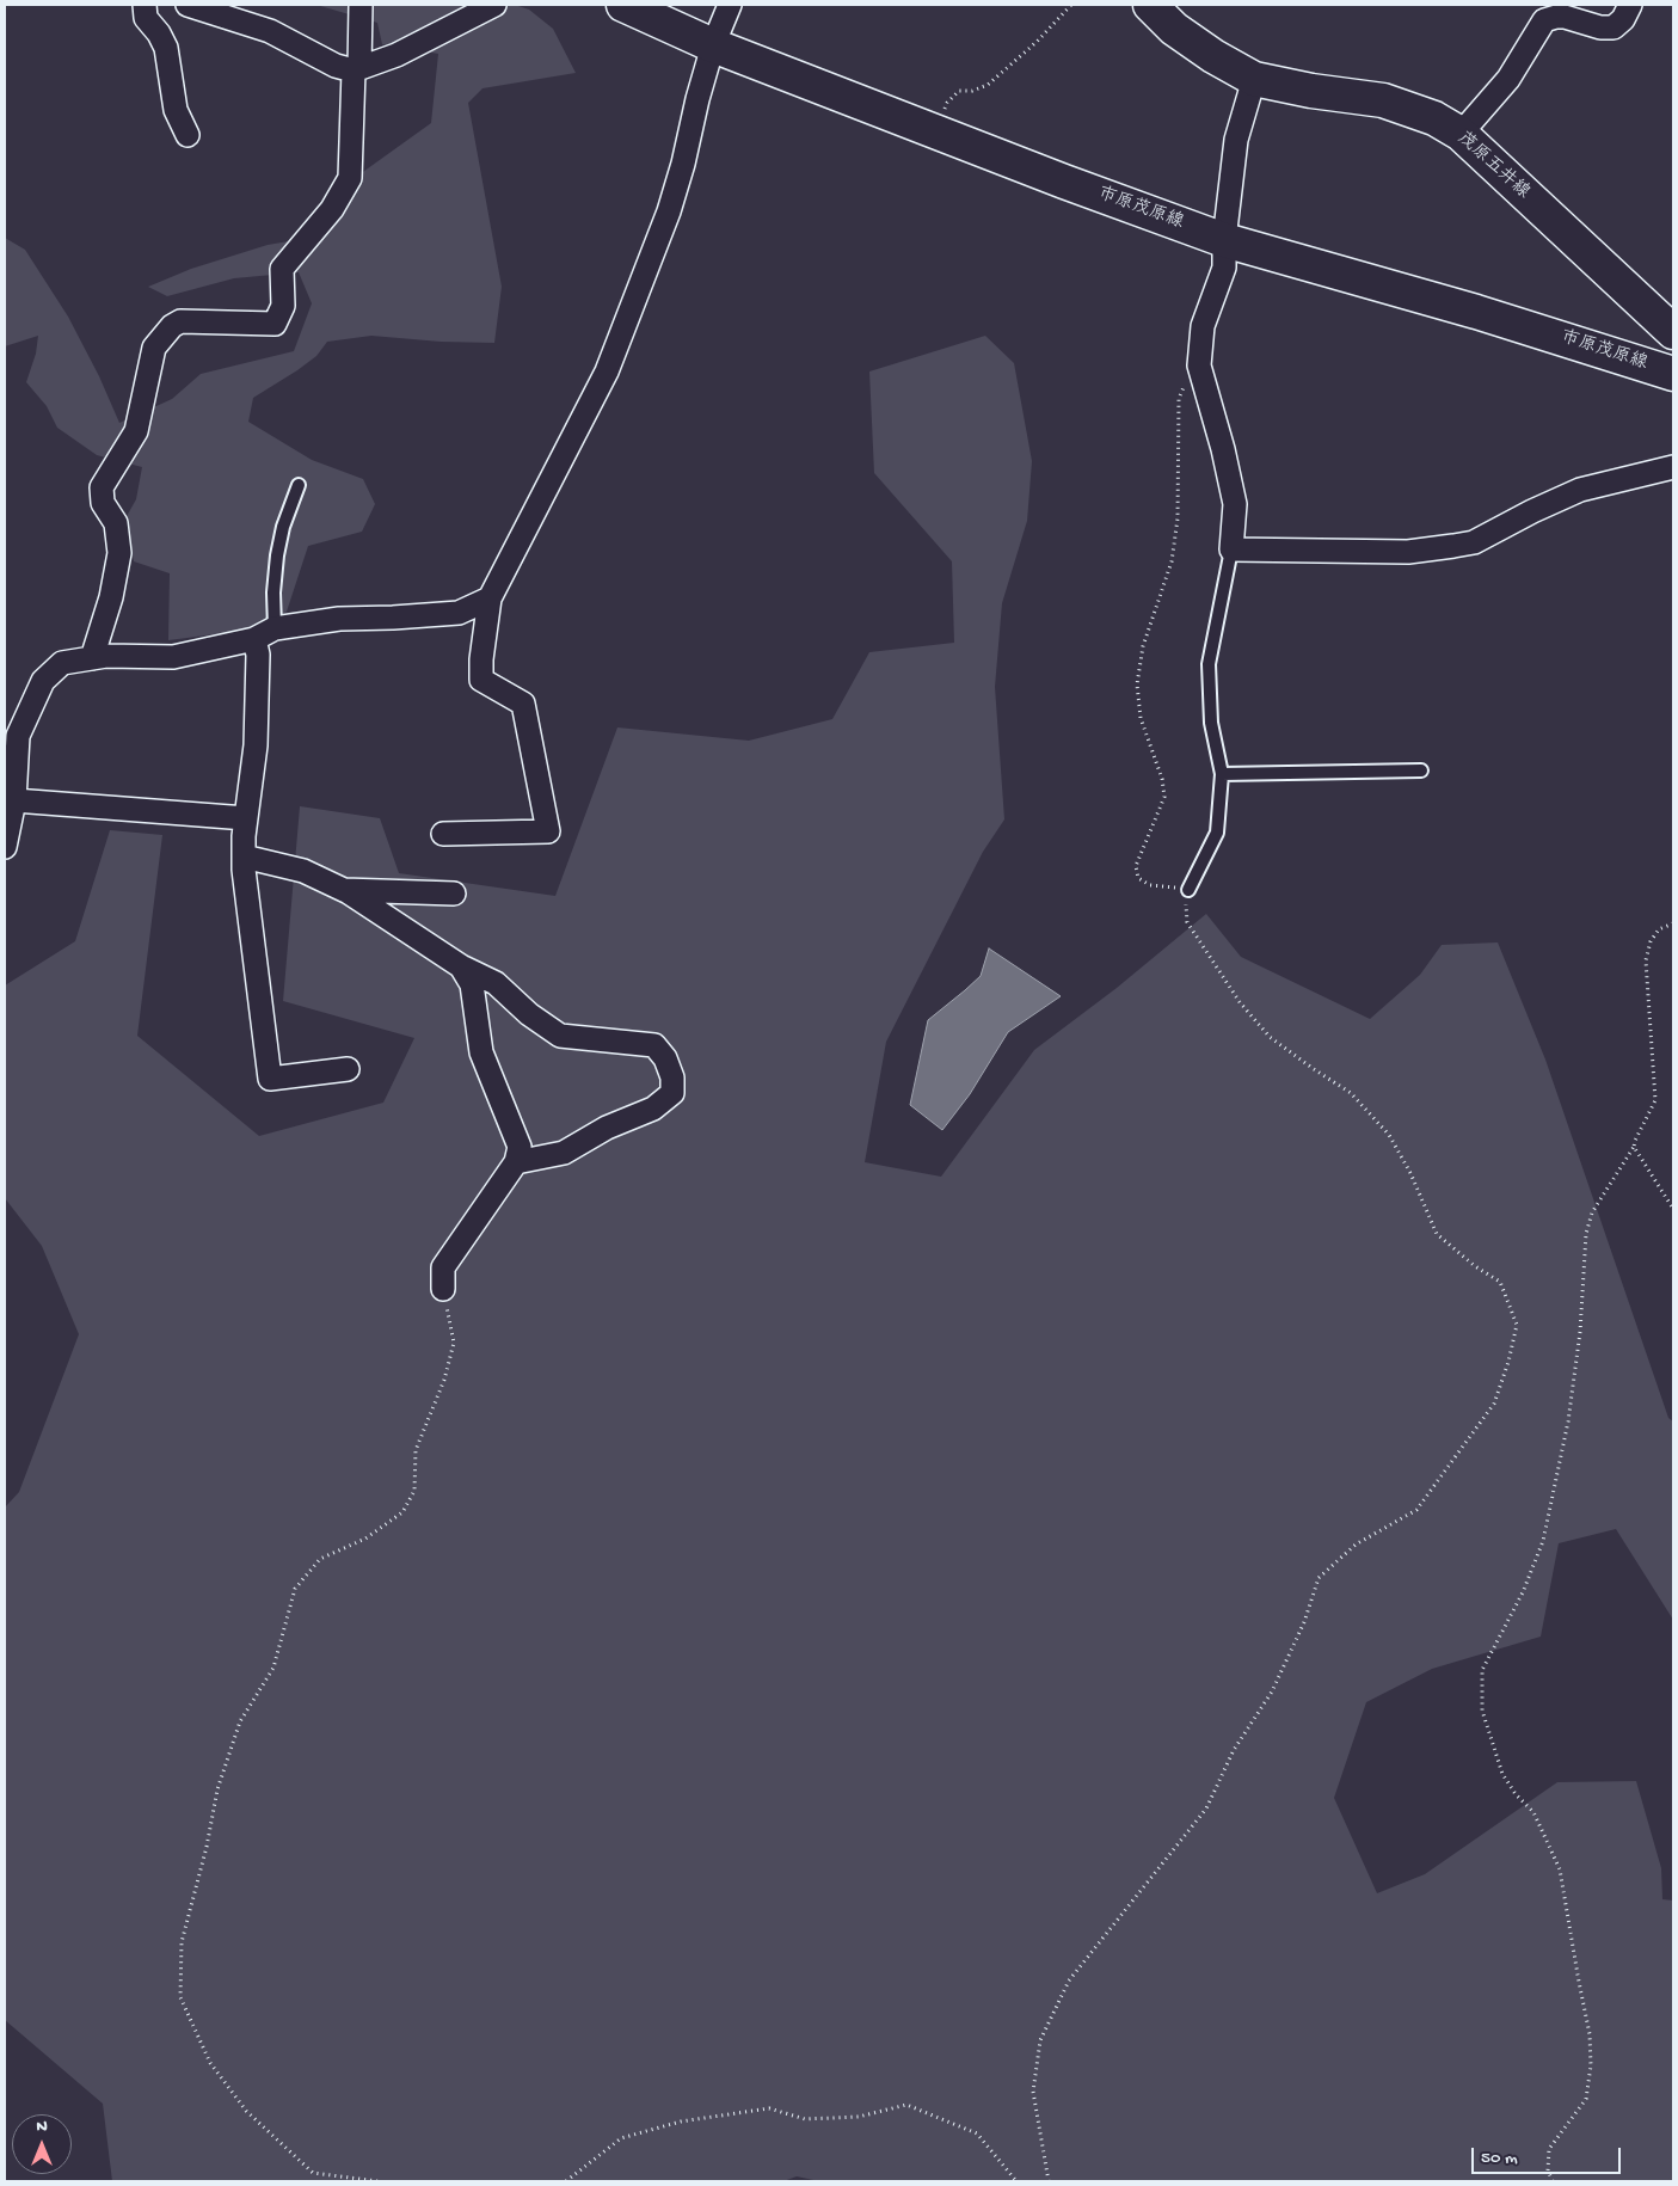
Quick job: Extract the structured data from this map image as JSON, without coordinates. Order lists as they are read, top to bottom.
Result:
{
  "streets": {
    "main road": ["茂原五井線", "市原茂原線"]
  },
  "scale_bar": "50 m",
  "north": "top"
}
